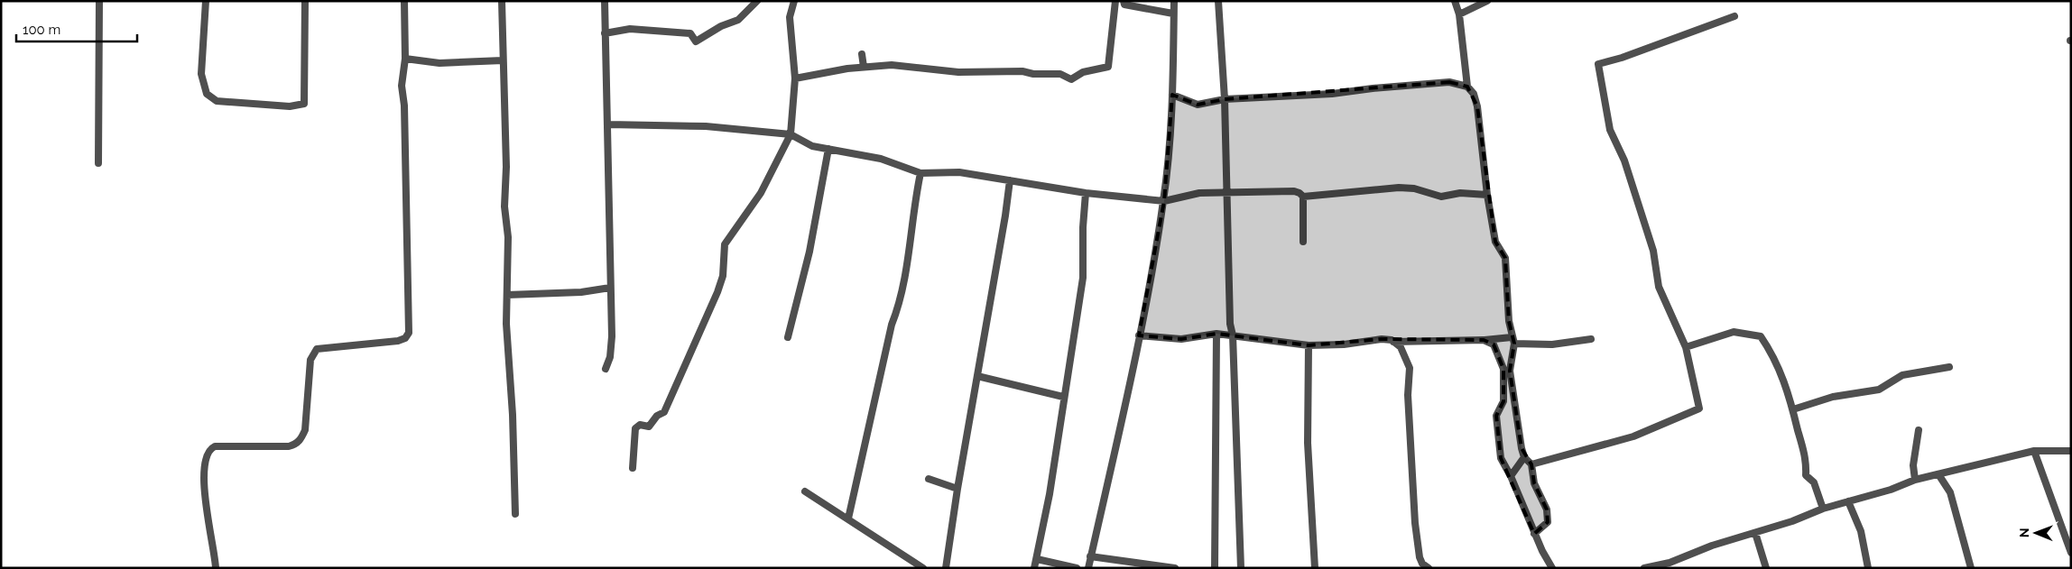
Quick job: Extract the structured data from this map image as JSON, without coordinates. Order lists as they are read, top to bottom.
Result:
{
  "scale_bar": "100 m",
  "north": "left"
}
